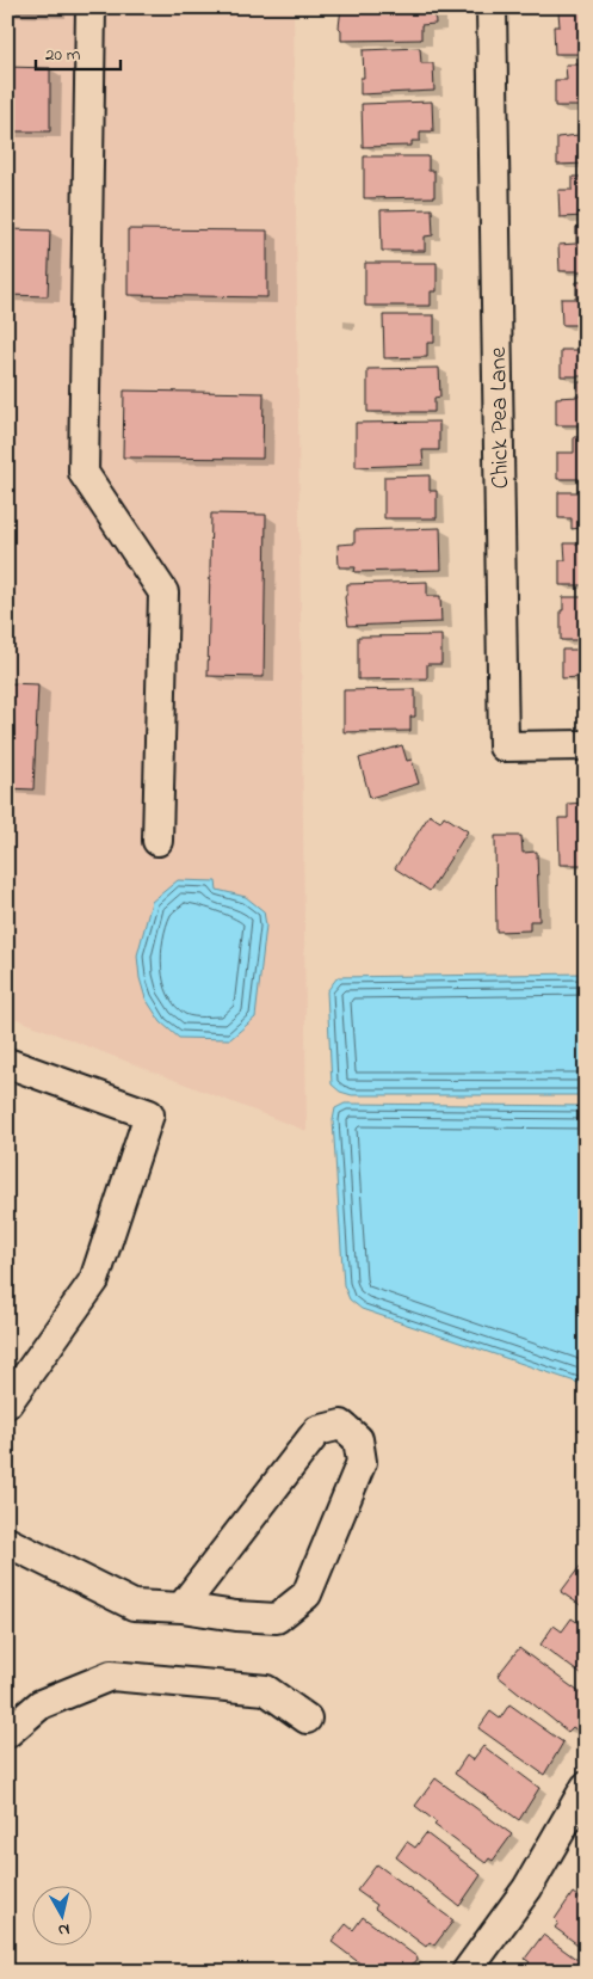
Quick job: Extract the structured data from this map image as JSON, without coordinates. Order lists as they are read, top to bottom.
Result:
{
  "streets": {
    "street": ["Chick Pea Lane"]
  },
  "scale_bar": "20 m",
  "north": "bottom"
}
